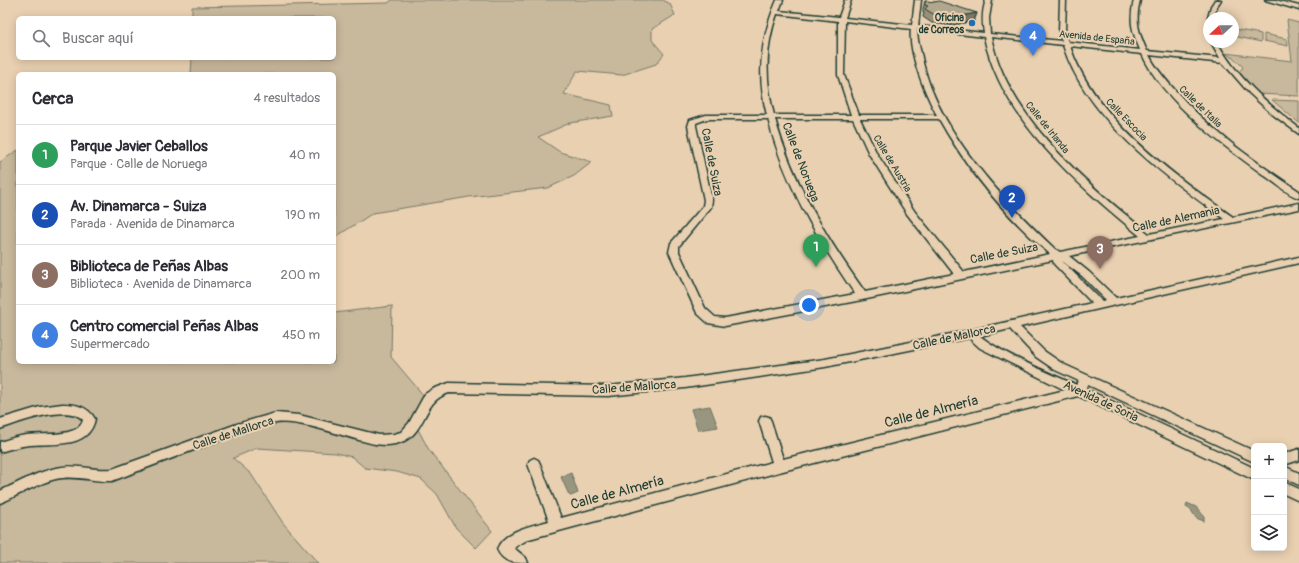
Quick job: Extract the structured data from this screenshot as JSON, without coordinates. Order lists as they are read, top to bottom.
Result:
{
  "streets": {
    "street": [
      "Avenida de España",
      "Calle de Italia",
      "Calle Escocia",
      "Calle de Irlanda",
      "Calle de Suiza",
      "Calle de Noruega",
      "Calle de Austria",
      "Calle de Alemania",
      "Calle de Mallorca",
      "Avenida de Soria",
      "Calle de Almería"
    ]
  },
  "crossings": [
    ["Avenida de España", "Calle de Italia"],
    ["Avenida de España", "Calle Escocia"],
    ["Avenida de España", "Calle de Irlanda"],
    ["Avenida de España", "Calle de Noruega"],
    ["Avenida de España", "Calle de Austria"],
    ["Calle Escocia", "Calle de Alemania"],
    ["Calle de Irlanda", "Calle de Alemania"],
    ["Calle de Suiza", "Calle de Noruega"],
    ["Calle de Suiza", "Calle de Austria"],
    ["Calle de Suiza", "Calle de Alemania"],
    ["Calle de Mallorca", "Avenida de Soria"],
    ["Avenida de Soria", "Calle de Almería"]
  ],
  "places": ["Oficina de Correos"],
  "north": "left",
  "page": {
    "search": "Buscar aquí",
    "pins": [
      "4",
      "2",
      "1",
      "3"
    ],
    "heading": ["Cerca", "4 resultados"],
    "list": [
      {
        "mark": "1",
        "name": "Parque Javier Ceballos",
        "note": "Parque · Calle de Noruega",
        "value": "40 m"
      },
      {
        "mark": "2",
        "name": "Av. Dinamarca - Suiza",
        "note": "Parada · Avenida de Dinamarca",
        "value": "190 m"
      },
      {
        "mark": "3",
        "name": "Biblioteca de Peñas Albas",
        "note": "Biblioteca · Avenida de Dinamarca",
        "value": "200 m"
      },
      {
        "mark": "4",
        "name": "Centro comercial Peñas Albas",
        "note": "Supermercado",
        "value": "450 m"
      }
    ],
    "map_buttons": ["+", "−"]
  }
}
